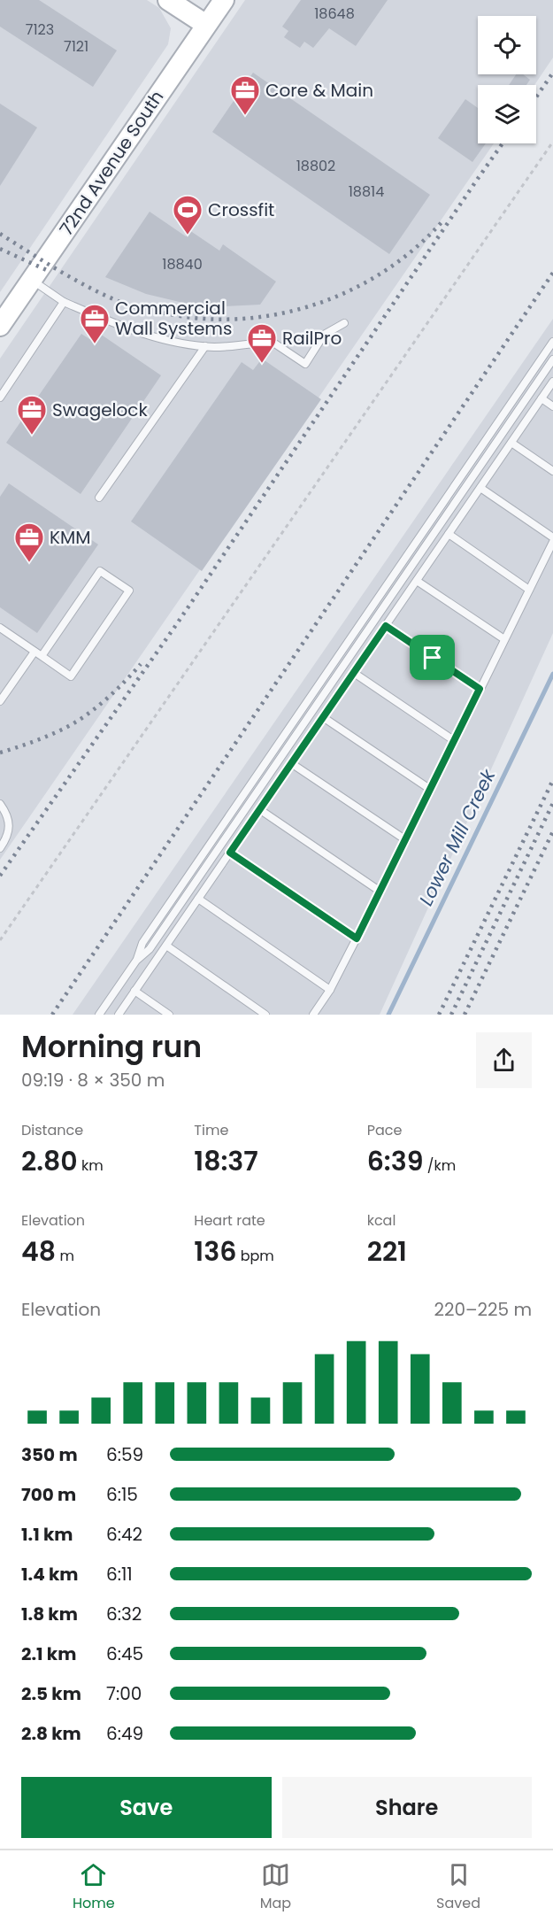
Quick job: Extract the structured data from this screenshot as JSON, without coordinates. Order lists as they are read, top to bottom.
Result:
{
  "streets": {
    "street": ["72nd Avenue South"]
  },
  "water": ["Lower Mill Creek"],
  "places": {
    "office": [
      "Core & Main",
      "Commercial Wall Systems",
      "RailPro",
      "Swagelock",
      "KMM"
    ],
    "sports": ["Crossfit"]
  },
  "house_numbers": [
    "18648",
    "7123",
    "7121",
    "18802",
    "18814",
    "18840"
  ],
  "page": {
    "heading": ["Morning run", "09:19 · 8 × 350 m"],
    "stats": [
      ["Distance", "2.80 km"],
      ["Time", "18:37"],
      ["Pace", "6:39 /km"],
      ["Elevation", "48 m"],
      ["Heart rate", "136 bpm"],
      ["kcal", "221"]
    ],
    "chart": ["Elevation", "220–225 m"],
    "list": [
      {
        "name": "350 m",
        "note": "6:59"
      },
      {
        "name": "700 m",
        "note": "6:15"
      },
      {
        "name": "1.1 km",
        "note": "6:42"
      },
      {
        "name": "1.4 km",
        "note": "6:11"
      },
      {
        "name": "1.8 km",
        "note": "6:32"
      },
      {
        "name": "2.1 km",
        "note": "6:45"
      },
      {
        "name": "2.5 km",
        "note": "7:00"
      },
      {
        "name": "2.8 km",
        "note": "6:49"
      }
    ],
    "buttons": ["Save", "Share"],
    "tabs": ["Home", "Map", "Saved"]
  }
}
